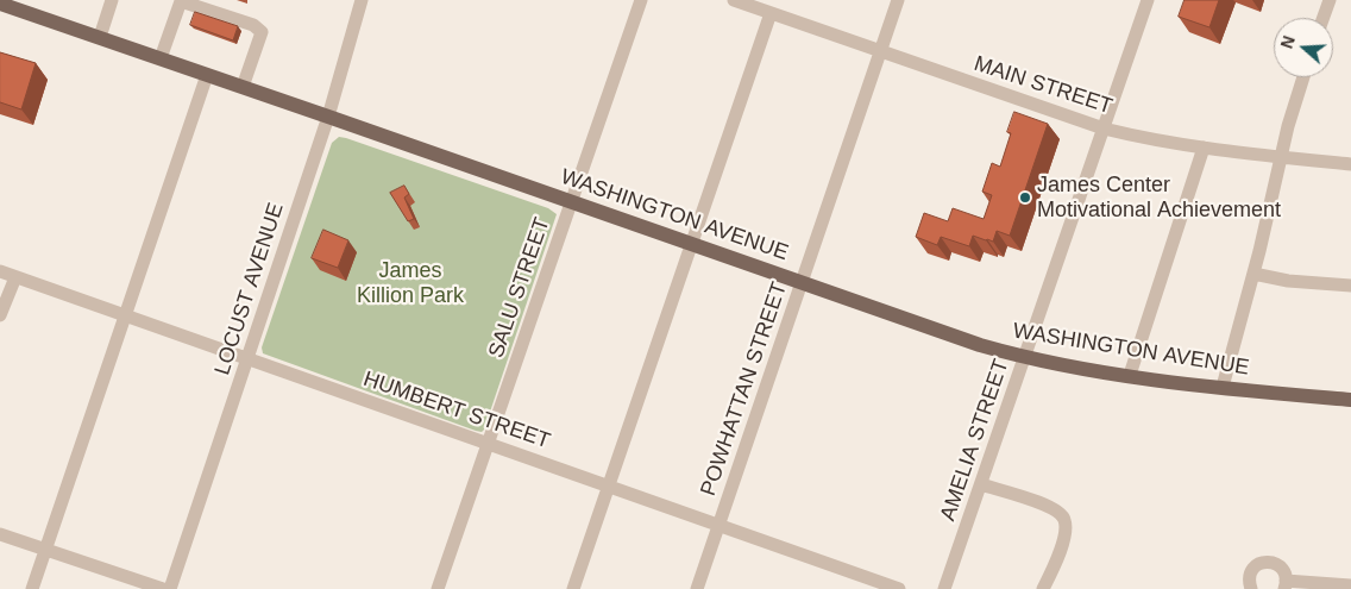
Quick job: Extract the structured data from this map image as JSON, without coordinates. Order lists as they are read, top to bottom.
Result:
{
  "streets": {
    "main road": ["WASHINGTON AVENUE"],
    "street": [
      "MAIN STREET",
      "SALU STREET",
      "LOCUST AVENUE",
      "POWHATTAN STREET",
      "HUMBERT STREET",
      "AMELIA STREET"
    ]
  },
  "crossings": [
    ["MAIN STREET", "POWHATTAN STREET"],
    ["MAIN STREET", "AMELIA STREET"],
    ["WASHINGTON AVENUE", "SALU STREET"],
    ["WASHINGTON AVENUE", "LOCUST AVENUE"],
    ["WASHINGTON AVENUE", "POWHATTAN STREET"],
    ["WASHINGTON AVENUE", "AMELIA STREET"],
    ["SALU STREET", "HUMBERT STREET"],
    ["LOCUST AVENUE", "HUMBERT STREET"],
    ["POWHATTAN STREET", "HUMBERT STREET"]
  ],
  "parks": ["James Killion Park"],
  "places": ["James Center Motivational Achievement"],
  "north": "left"
}
